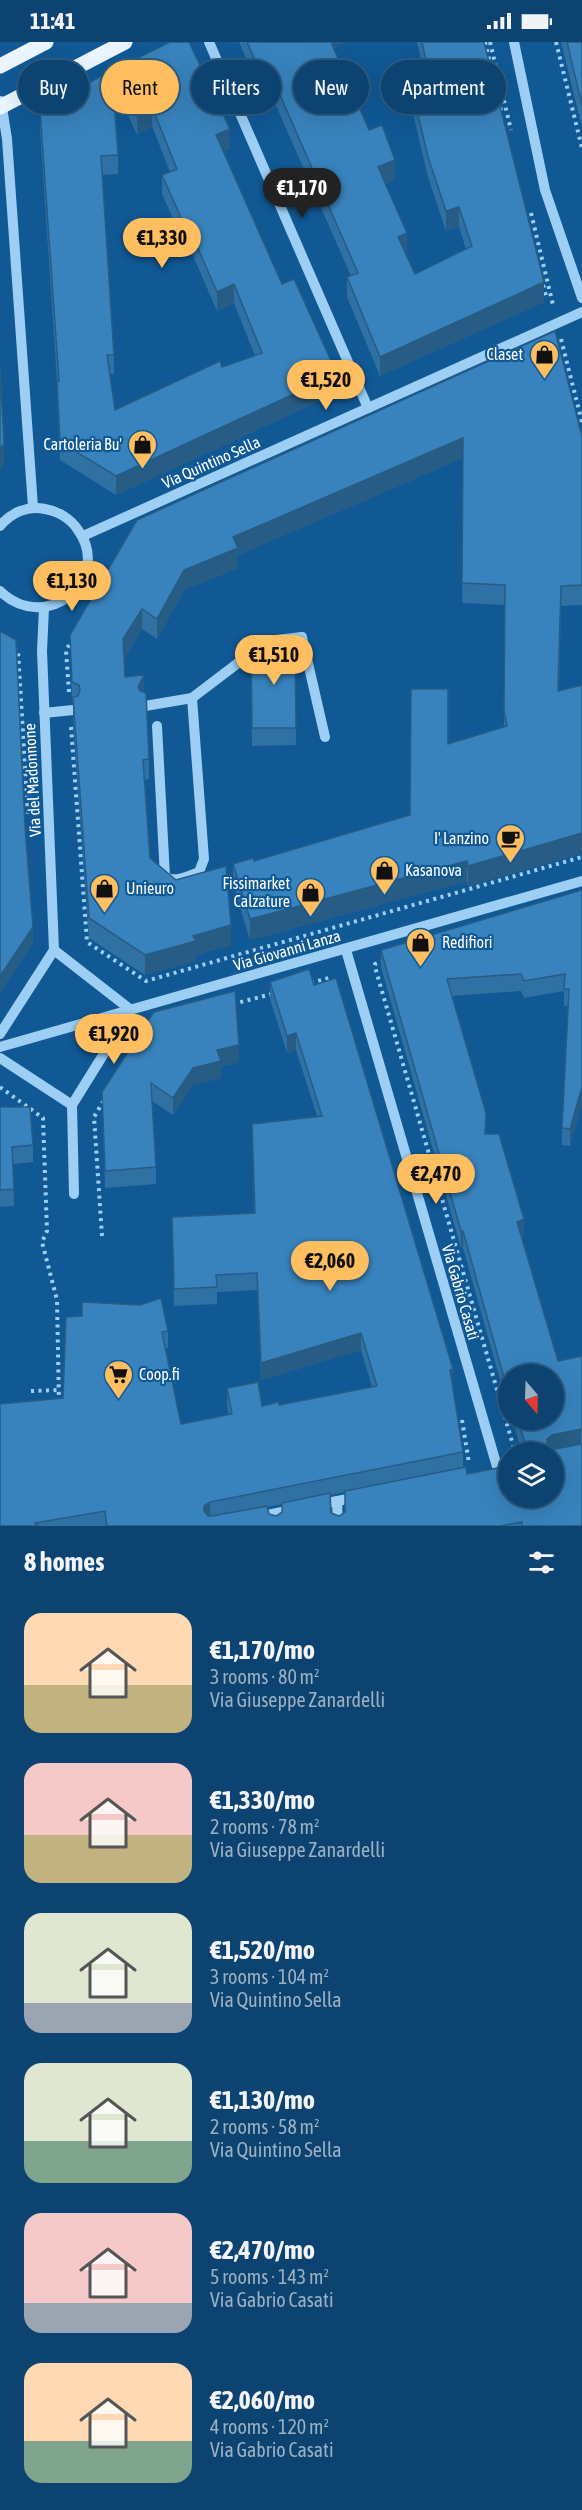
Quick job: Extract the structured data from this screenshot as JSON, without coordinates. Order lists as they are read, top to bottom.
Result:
{
  "streets": {
    "street": [
      "Via Quintino Sella",
      "Via del Madonnone",
      "Via Giovanni Lanza",
      "Via Gabrio Casati"
    ]
  },
  "crossings": [
    ["Via Giovanni Lanza", "Via Gabrio Casati"]
  ],
  "places": {
    "shop": [
      "Claset",
      "Cartoleria Bu'",
      "Kasanova",
      "Unieuro",
      "Fissimarket Calzature",
      "Redifiori"
    ],
    "cafe": ["I' Lanzino"],
    "supermarket": ["Coop.fi"]
  },
  "north": "bottom",
  "page": {
    "status": "11:41",
    "chip": [
      "Buy",
      "Rent",
      "Filters",
      "New",
      "Apartment"
    ],
    "price": [
      "€1,170",
      "€1,330",
      "€1,520",
      "€1,130",
      "€1,510",
      "€1,920",
      "€2,470",
      "€2,060"
    ],
    "heading": "8 homes",
    "list": [
      {
        "name": "€1,170/mo",
        "note": "3 rooms · 80 m² · Via Giuseppe Zanardelli"
      },
      {
        "name": "€1,330/mo",
        "note": "2 rooms · 78 m² · Via Giuseppe Zanardelli"
      },
      {
        "name": "€1,520/mo",
        "note": "3 rooms · 104 m² · Via Quintino Sella"
      },
      {
        "name": "€1,130/mo",
        "note": "2 rooms · 58 m² · Via Quintino Sella"
      },
      {
        "name": "€2,470/mo",
        "note": "5 rooms · 143 m² · Via Gabrio Casati"
      },
      {
        "name": "€2,060/mo",
        "note": "4 rooms · 120 m² · Via Gabrio Casati"
      }
    ]
  }
}
